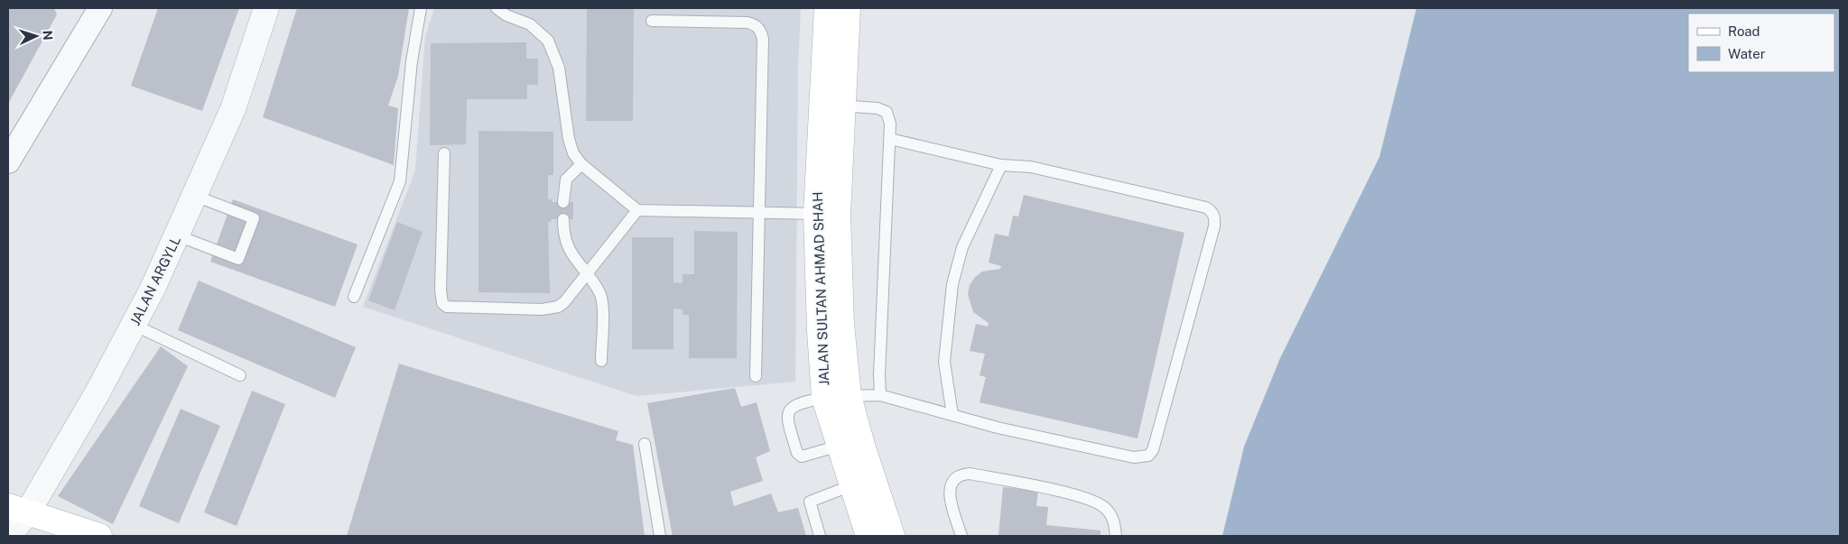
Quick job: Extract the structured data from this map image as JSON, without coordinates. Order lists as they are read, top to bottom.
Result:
{
  "streets": {
    "main road": ["JALAN SULTAN AHMAD SHAH"],
    "street": ["JALAN ARGYLL"]
  },
  "legend": ["Road", "Water"],
  "north": "right"
}
